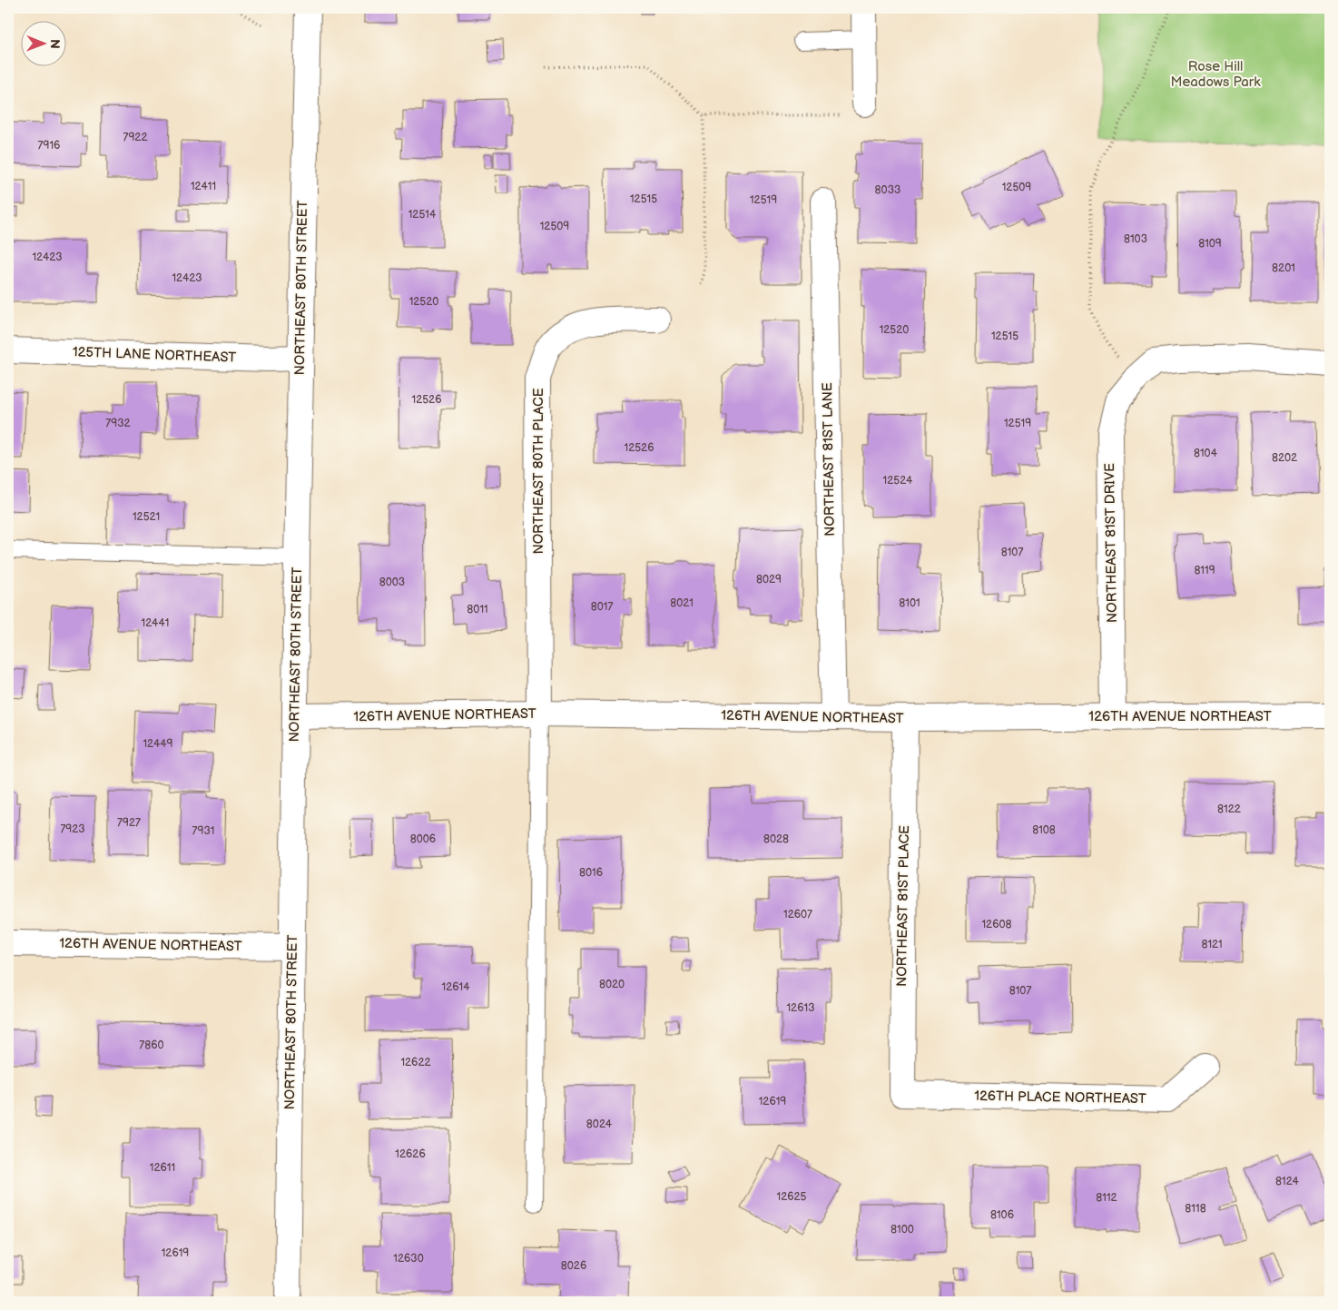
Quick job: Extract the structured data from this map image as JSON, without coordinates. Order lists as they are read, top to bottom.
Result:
{
  "streets": {
    "street": [
      "NORTHEAST 80TH STREET",
      "125TH LANE NORTHEAST",
      "NORTHEAST 81ST LANE",
      "NORTHEAST 80TH PLACE",
      "NORTHEAST 81ST DRIVE",
      "126TH AVENUE NORTHEAST",
      "NORTHEAST 81ST PLACE",
      "126TH PLACE NORTHEAST"
    ]
  },
  "crossings": [
    ["NORTHEAST 80TH STREET", "125TH LANE NORTHEAST"],
    ["NORTHEAST 80TH STREET", "126TH AVENUE NORTHEAST"],
    ["NORTHEAST 81ST LANE", "126TH AVENUE NORTHEAST"],
    ["NORTHEAST 80TH PLACE", "126TH AVENUE NORTHEAST"],
    ["NORTHEAST 81ST DRIVE", "126TH AVENUE NORTHEAST"],
    ["126TH AVENUE NORTHEAST", "NORTHEAST 81ST PLACE"],
    ["NORTHEAST 81ST PLACE", "126TH PLACE NORTHEAST"]
  ],
  "parks": ["Rose Hill Meadows Park"],
  "house_numbers": [
    "7922",
    "7916",
    "12411",
    "12509",
    "8033",
    "12515",
    "12519",
    "12514",
    "12509",
    "8103",
    "8109",
    "12423",
    "8201",
    "12423",
    "12520",
    "12520",
    "12515",
    "12526",
    "7932",
    "12519",
    "12526",
    "8104",
    "8202",
    "12524",
    "12521",
    "8107",
    "8119",
    "8029",
    "8003",
    "8021",
    "8101",
    "8017",
    "8011",
    "12441",
    "12449",
    "8122",
    "7927",
    "7923",
    "8108",
    "7931",
    "8006",
    "8028",
    "8016",
    "12607",
    "12608",
    "8121",
    "8020",
    "12614",
    "8107",
    "12613",
    "7860",
    "12622",
    "12619",
    "8024",
    "12626",
    "12611",
    "8124",
    "12625",
    "8112",
    "8118",
    "8106",
    "8100",
    "12619",
    "12630",
    "8026"
  ],
  "north": "right"
}
